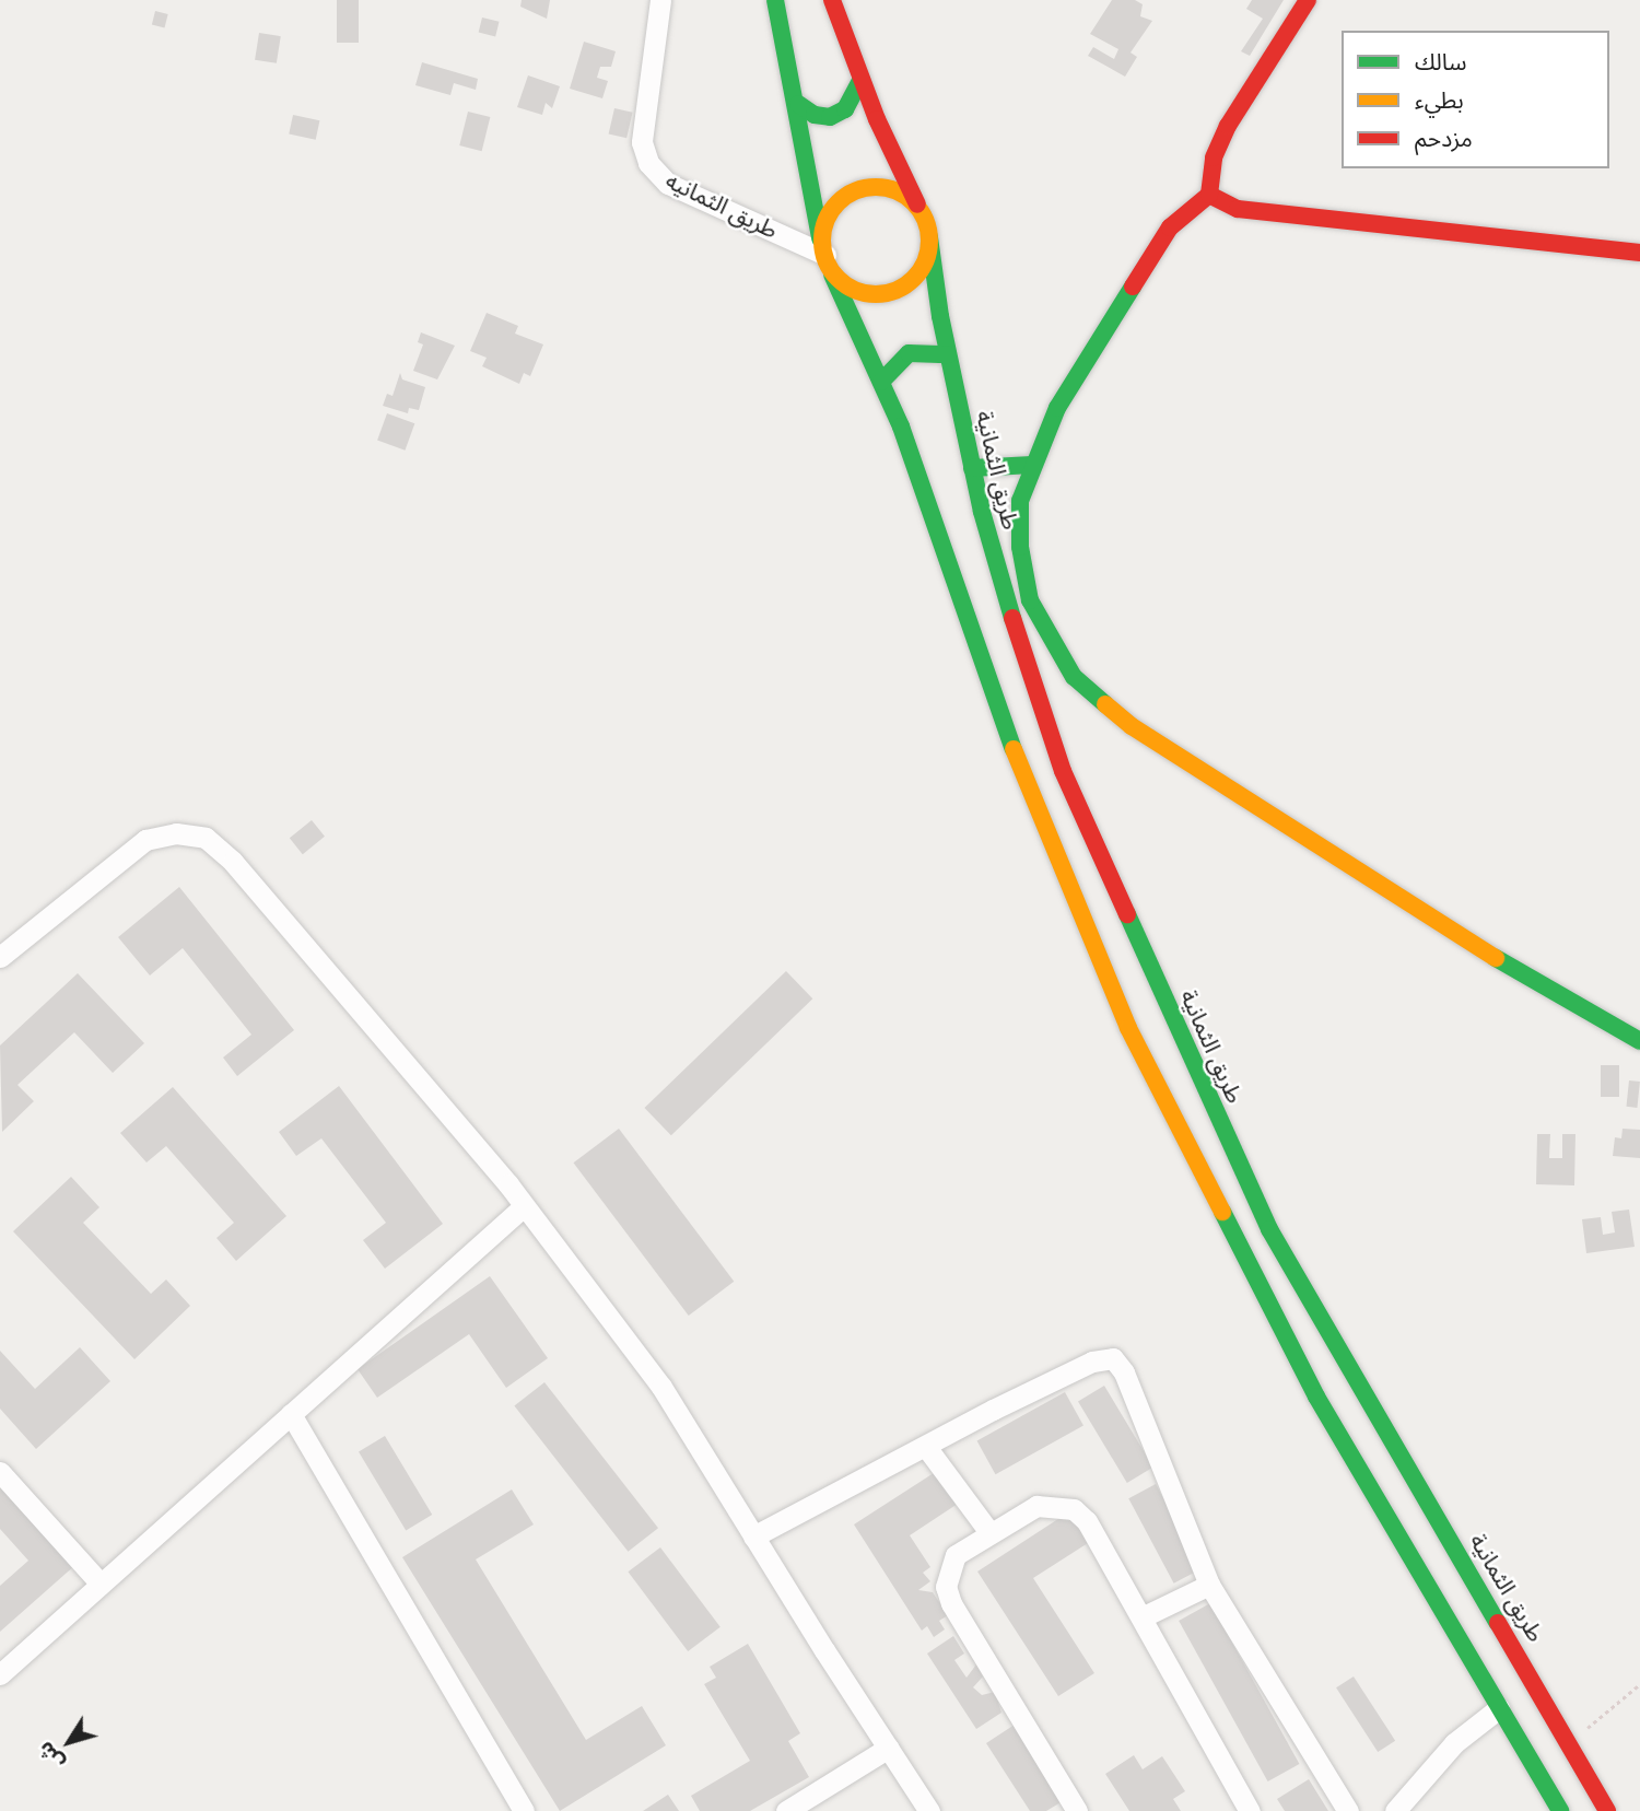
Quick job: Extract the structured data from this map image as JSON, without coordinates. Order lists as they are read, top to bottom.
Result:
{
  "streets": {
    "street": ["طريق الثمانيه", "طريق الثمانية"]
  },
  "crossings": [
    ["طريق الثمانيه", "طريق الثمانية"]
  ],
  "legend": ["سالك", "بطيء", "مزدحم"],
  "north": "bottom left"
}
